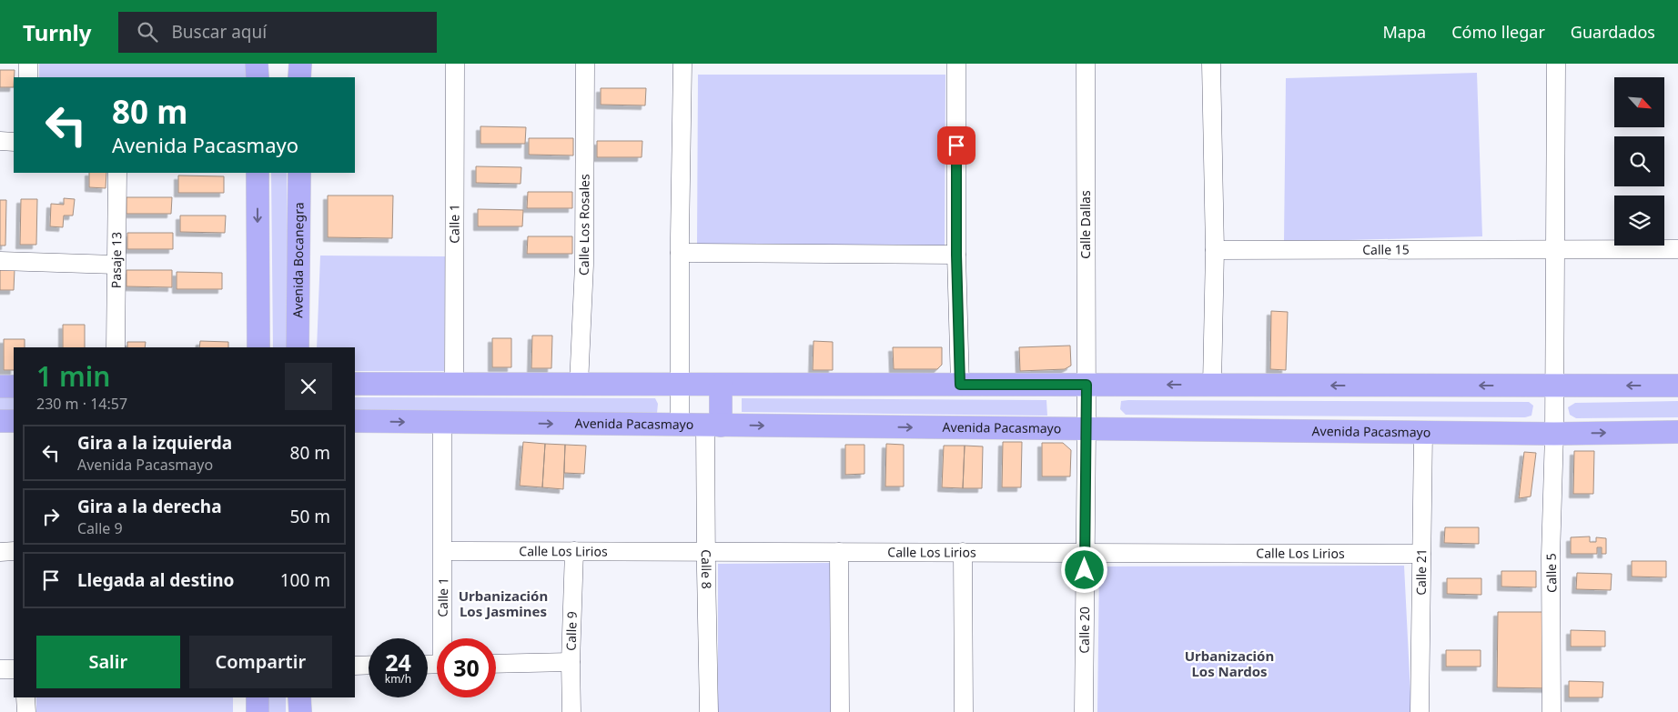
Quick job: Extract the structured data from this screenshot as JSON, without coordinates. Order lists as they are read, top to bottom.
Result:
{
  "streets": {
    "main road": ["Avenida Bocanegra", "Avenida Pacasmayo"],
    "street": [
      "Calle 1",
      "Calle Los Rosales",
      "Calle Dallas",
      "Calle 15",
      "Pasaje 13",
      "Calle Los Lirios",
      "Calle 8",
      "Calle 21",
      "Calle 5",
      "Calle 20",
      "Calle 9"
    ]
  },
  "crossings": [
    ["Calle 1", "Avenida Pacasmayo"],
    ["Calle 1", "Calle Los Lirios"],
    ["Calle Dallas", "Calle 20"],
    ["Avenida Pacasmayo", "Calle 8"],
    ["Avenida Pacasmayo", "Calle 21"],
    ["Avenida Pacasmayo", "Calle 5"],
    ["Avenida Pacasmayo", "Calle 20"],
    ["Calle Los Lirios", "Calle 8"],
    ["Calle Los Lirios", "Calle 21"],
    ["Calle Los Lirios", "Calle 20"],
    ["Calle Los Lirios", "Calle 9"]
  ],
  "districts": ["Urbanización Los Jasmines", "Urbanización Los Nardos"],
  "north": "bottom right",
  "page": {
    "header": "Turnly",
    "search": "Buscar aquí",
    "nav": ["Mapa", "Cómo llegar", "Guardados"],
    "turn": ["80 m", "Avenida Pacasmayo"],
    "heading": ["1 min", "230 m · 14:57"],
    "list": [
      {
        "name": "Gira a la izquierda",
        "note": "Avenida Pacasmayo",
        "value": "80 m"
      },
      {
        "name": "Gira a la derecha",
        "note": "Calle 9",
        "value": "50 m"
      },
      {
        "name": "Llegada al destino",
        "value": "100 m"
      }
    ],
    "buttons": ["Salir", "Compartir"],
    "speed": "24 km/h",
    "limit": "30"
  }
}
